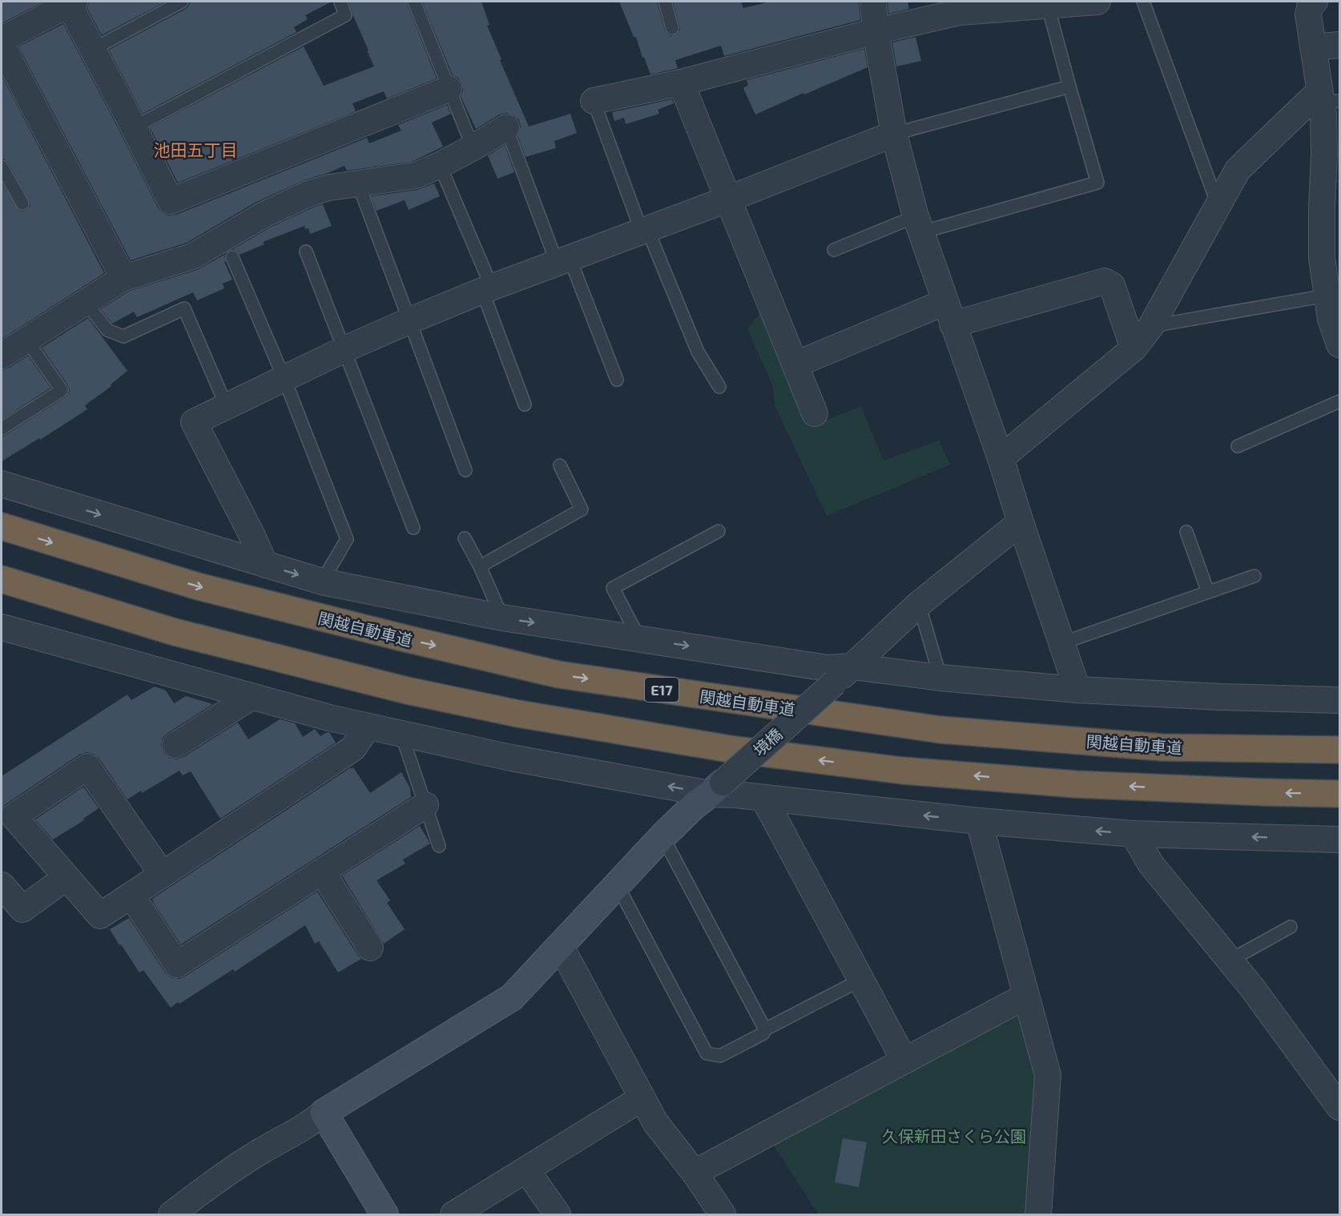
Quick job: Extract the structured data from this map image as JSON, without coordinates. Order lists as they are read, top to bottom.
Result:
{
  "streets": {
    "highway": ["関越自動車道", "E17"],
    "street": ["境橋"]
  },
  "districts": ["池田五丁目"],
  "parks": ["久保新田さくら公園"]
}
